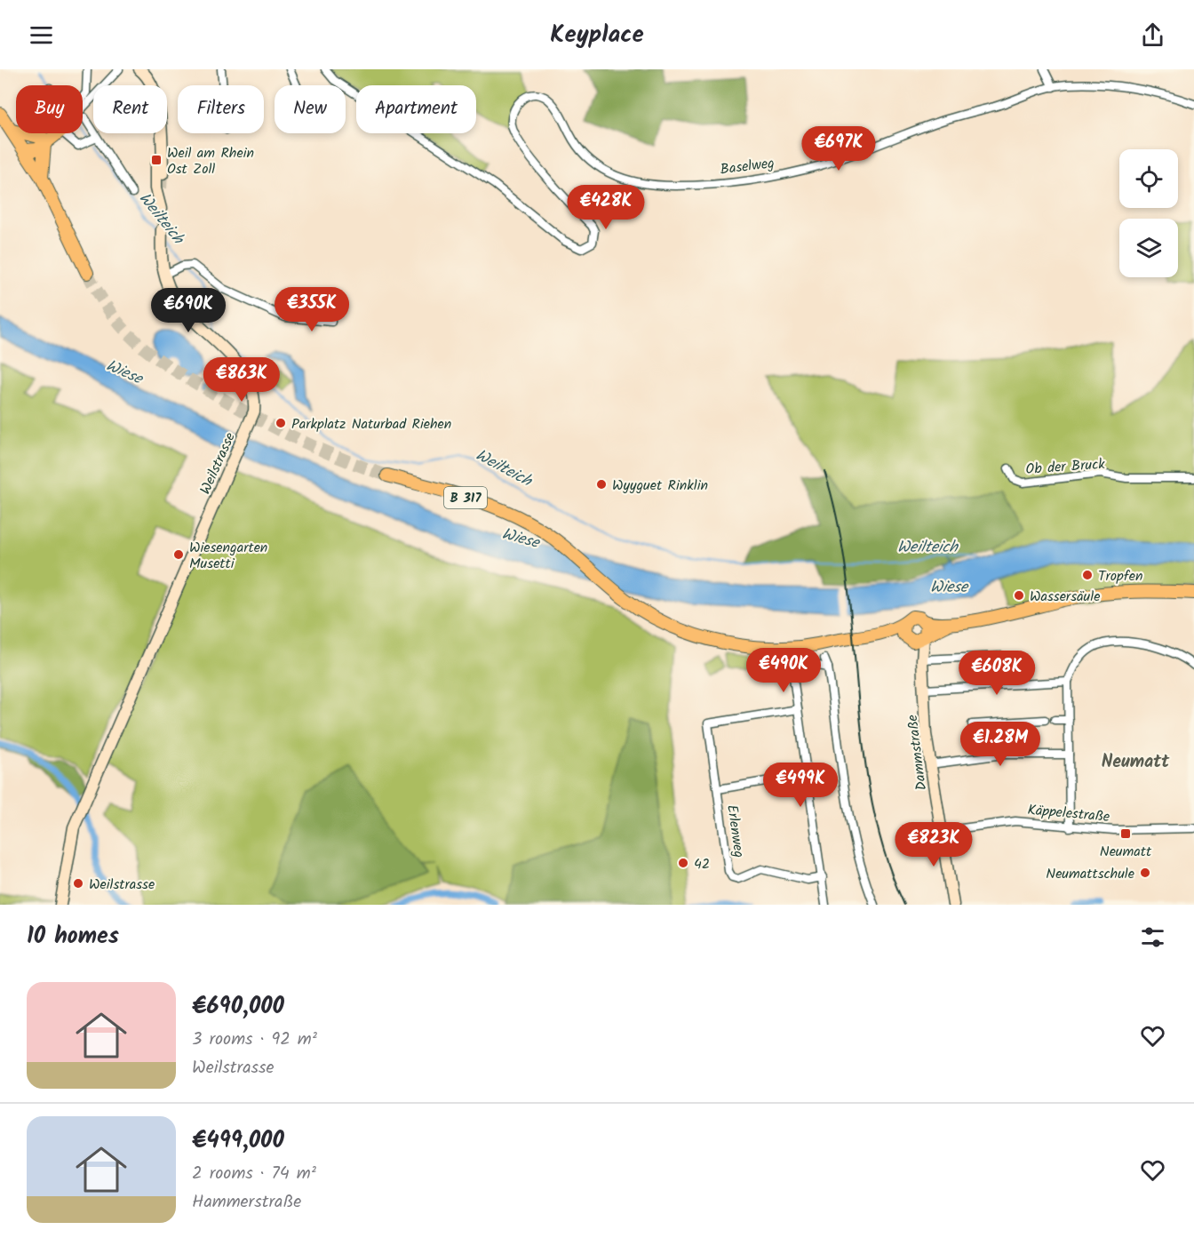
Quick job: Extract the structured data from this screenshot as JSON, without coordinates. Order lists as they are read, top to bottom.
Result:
{
  "streets": {
    "main road": ["B 317"],
    "street": [
      "Baselweg",
      "Weilstrasse",
      "Ob der Bruck",
      "Dammstraße",
      "Käppelestraße",
      "Erlenweg"
    ]
  },
  "crossings": [
    ["B 317", "Dammstraße"],
    ["Dammstraße", "Käppelestraße"]
  ],
  "districts": ["Neumatt"],
  "water": ["Weilteich", "Wiese"],
  "places": {
    "transit": ["Weil am Rhein Ost Zoll", "Neumatt"],
    "other": [
      "Parkplatz Naturbad Riehen",
      "Wyyguet Rinklin",
      "Wiesengarten Musetti",
      "Tropfen",
      "Wassersäule",
      "42",
      "Neumattschule",
      "Weilstrasse"
    ]
  },
  "page": {
    "header": "Keyplace",
    "chip": [
      "Buy",
      "Rent",
      "Filters",
      "New",
      "Apartment"
    ],
    "price": [
      "€697K",
      "€428K",
      "€355K",
      "€690K",
      "€863K",
      "€490K",
      "€608K",
      "€1.28M",
      "€499K",
      "€823K"
    ],
    "heading": "10 homes",
    "list": [
      {
        "name": "€690,000",
        "note": "3 rooms · 92 m² · Weilstrasse"
      },
      {
        "name": "€499,000",
        "note": "2 rooms · 74 m² · Hammerstraße"
      }
    ]
  }
}
